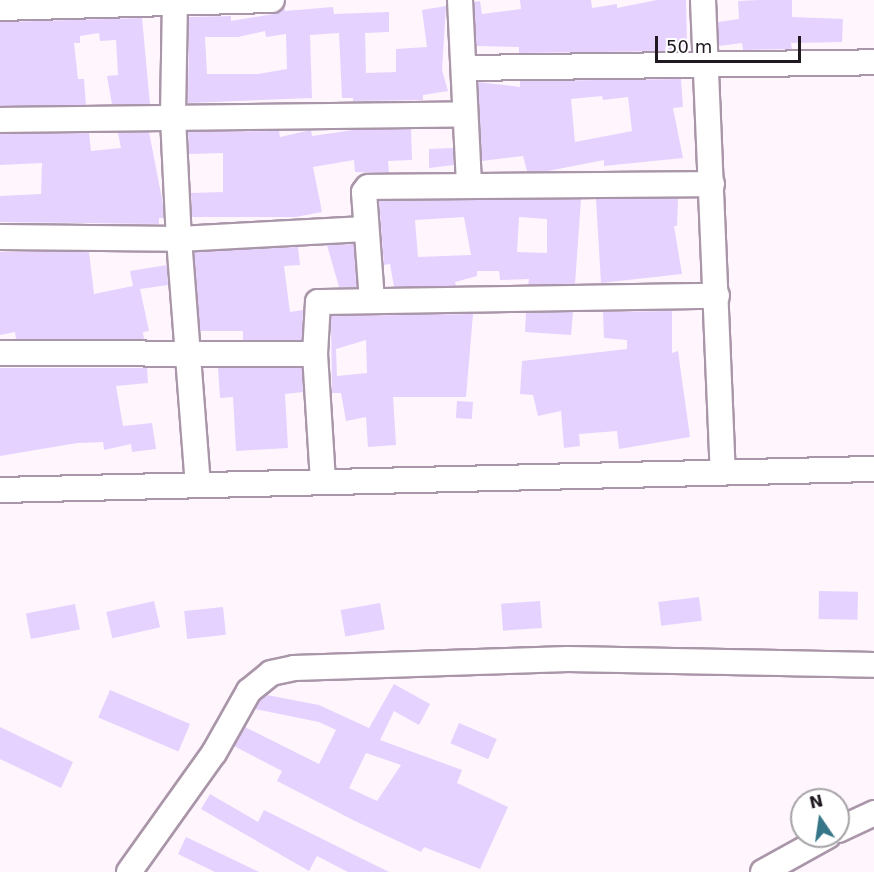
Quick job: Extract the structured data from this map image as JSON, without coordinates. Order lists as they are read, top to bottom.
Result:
{
  "scale_bar": "50 m",
  "north": "top"
}
